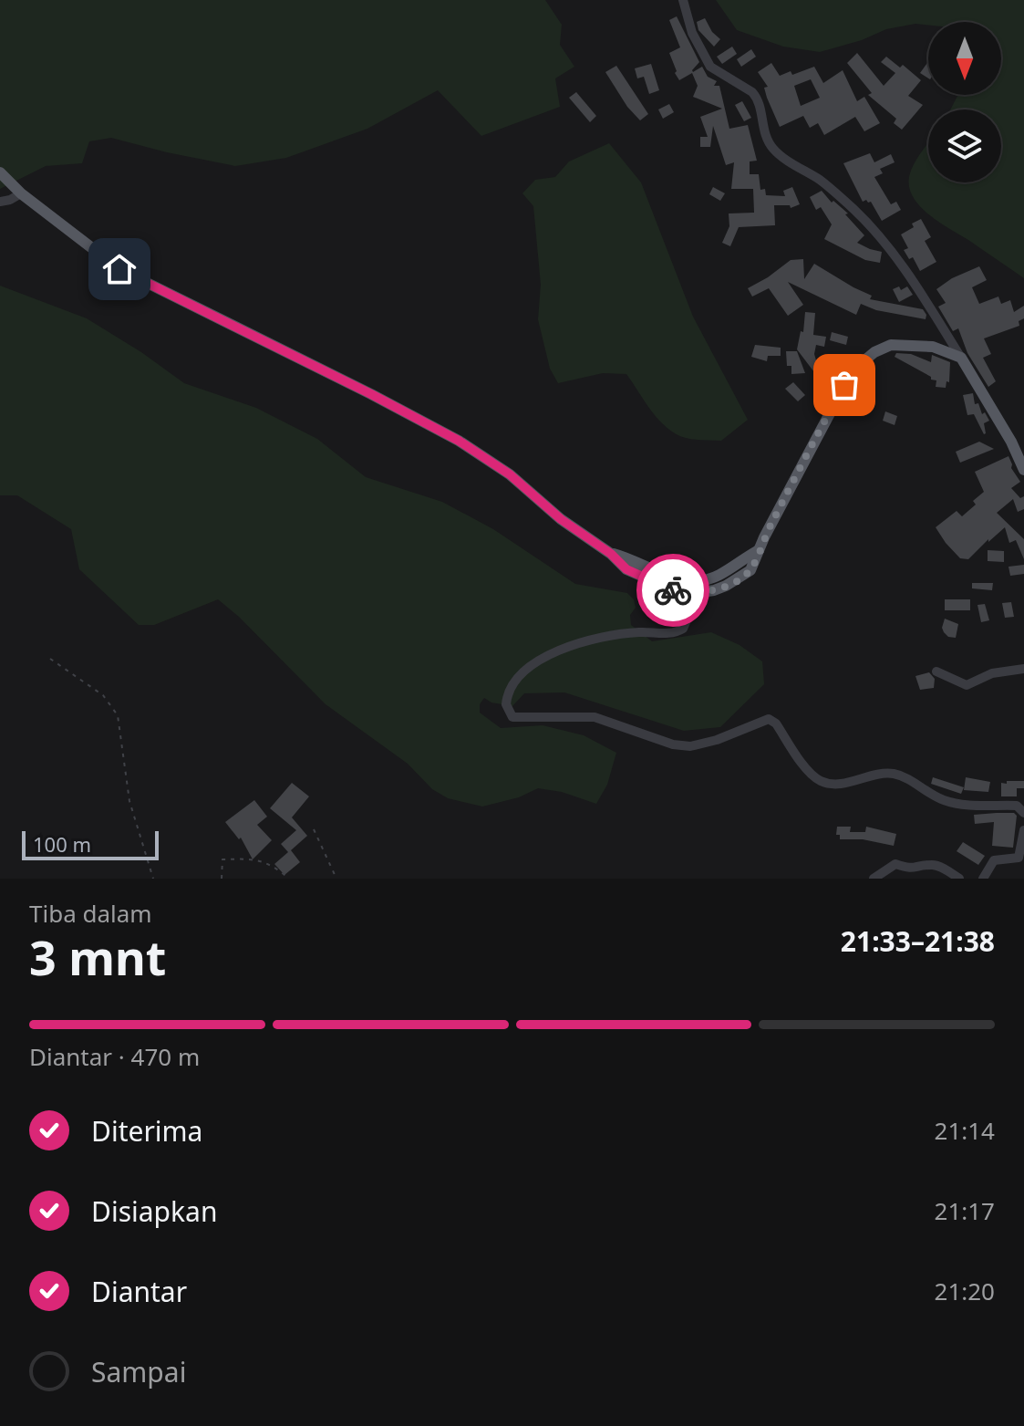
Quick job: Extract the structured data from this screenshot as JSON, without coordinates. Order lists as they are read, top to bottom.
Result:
{
  "scale_bar": "100 m",
  "north": "bottom",
  "page": {
    "scale": "100 m",
    "heading": ["3 mnt", "Tiba dalam", "21:33–21:38"],
    "bar": "Diantar · 470 m",
    "list": [
      ["Diterima", "21:14"],
      ["Disiapkan", "21:17"],
      ["Diantar", "21:20"],
      "Sampai"
    ]
  }
}
